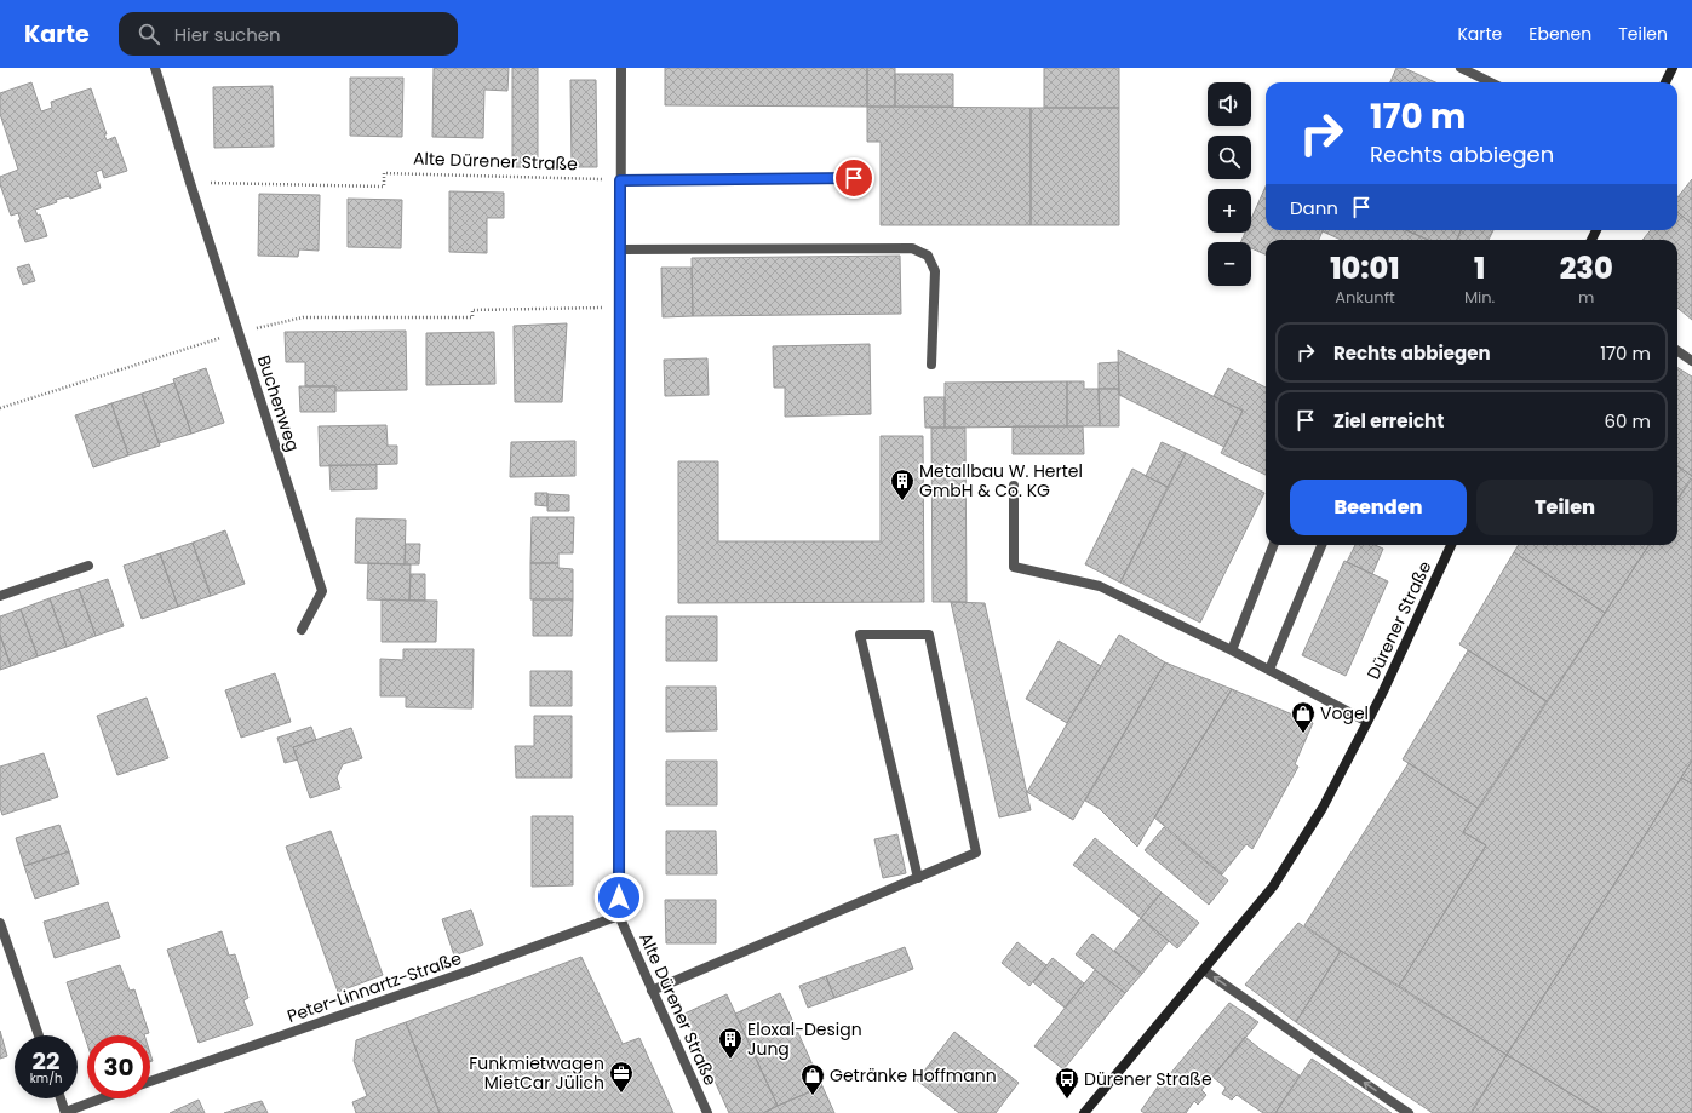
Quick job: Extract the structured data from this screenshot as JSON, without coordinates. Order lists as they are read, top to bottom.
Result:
{
  "streets": {
    "main road": ["Dürener Straße"],
    "street": ["Alte Dürener Straße", "Buchenweg", "Peter-Linnartz-Straße"]
  },
  "crossings": [
    ["Alte Dürener Straße", "Buchenweg"],
    ["Alte Dürener Straße", "Peter-Linnartz-Straße"]
  ],
  "places": {
    "building": ["Metallbau W. Hertel GmbH & Co. KG", "Eloxal-Design Jung"],
    "shop": ["Vogel", "Getränke Hoffmann"],
    "office": ["Funkmietwagen MietCar Jülich"],
    "bus stop": ["Dürener Straße"]
  },
  "page": {
    "header": "Karte",
    "search": "Hier suchen",
    "nav": ["Karte", "Ebenen", "Teilen"],
    "map_buttons": ["+", "−"],
    "turn": ["170 m", "Rechts abbiegen"],
    "then": "Dann",
    "eta": [
      "10:01",
      "Ankunft",
      "1",
      "Min.",
      "230",
      "m"
    ],
    "list": [
      {
        "name": "Rechts abbiegen",
        "value": "170 m"
      },
      {
        "name": "Ziel erreicht",
        "value": "60 m"
      }
    ],
    "buttons": ["Beenden", "Teilen"],
    "speed": "22 km/h",
    "limit": "30"
  }
}
